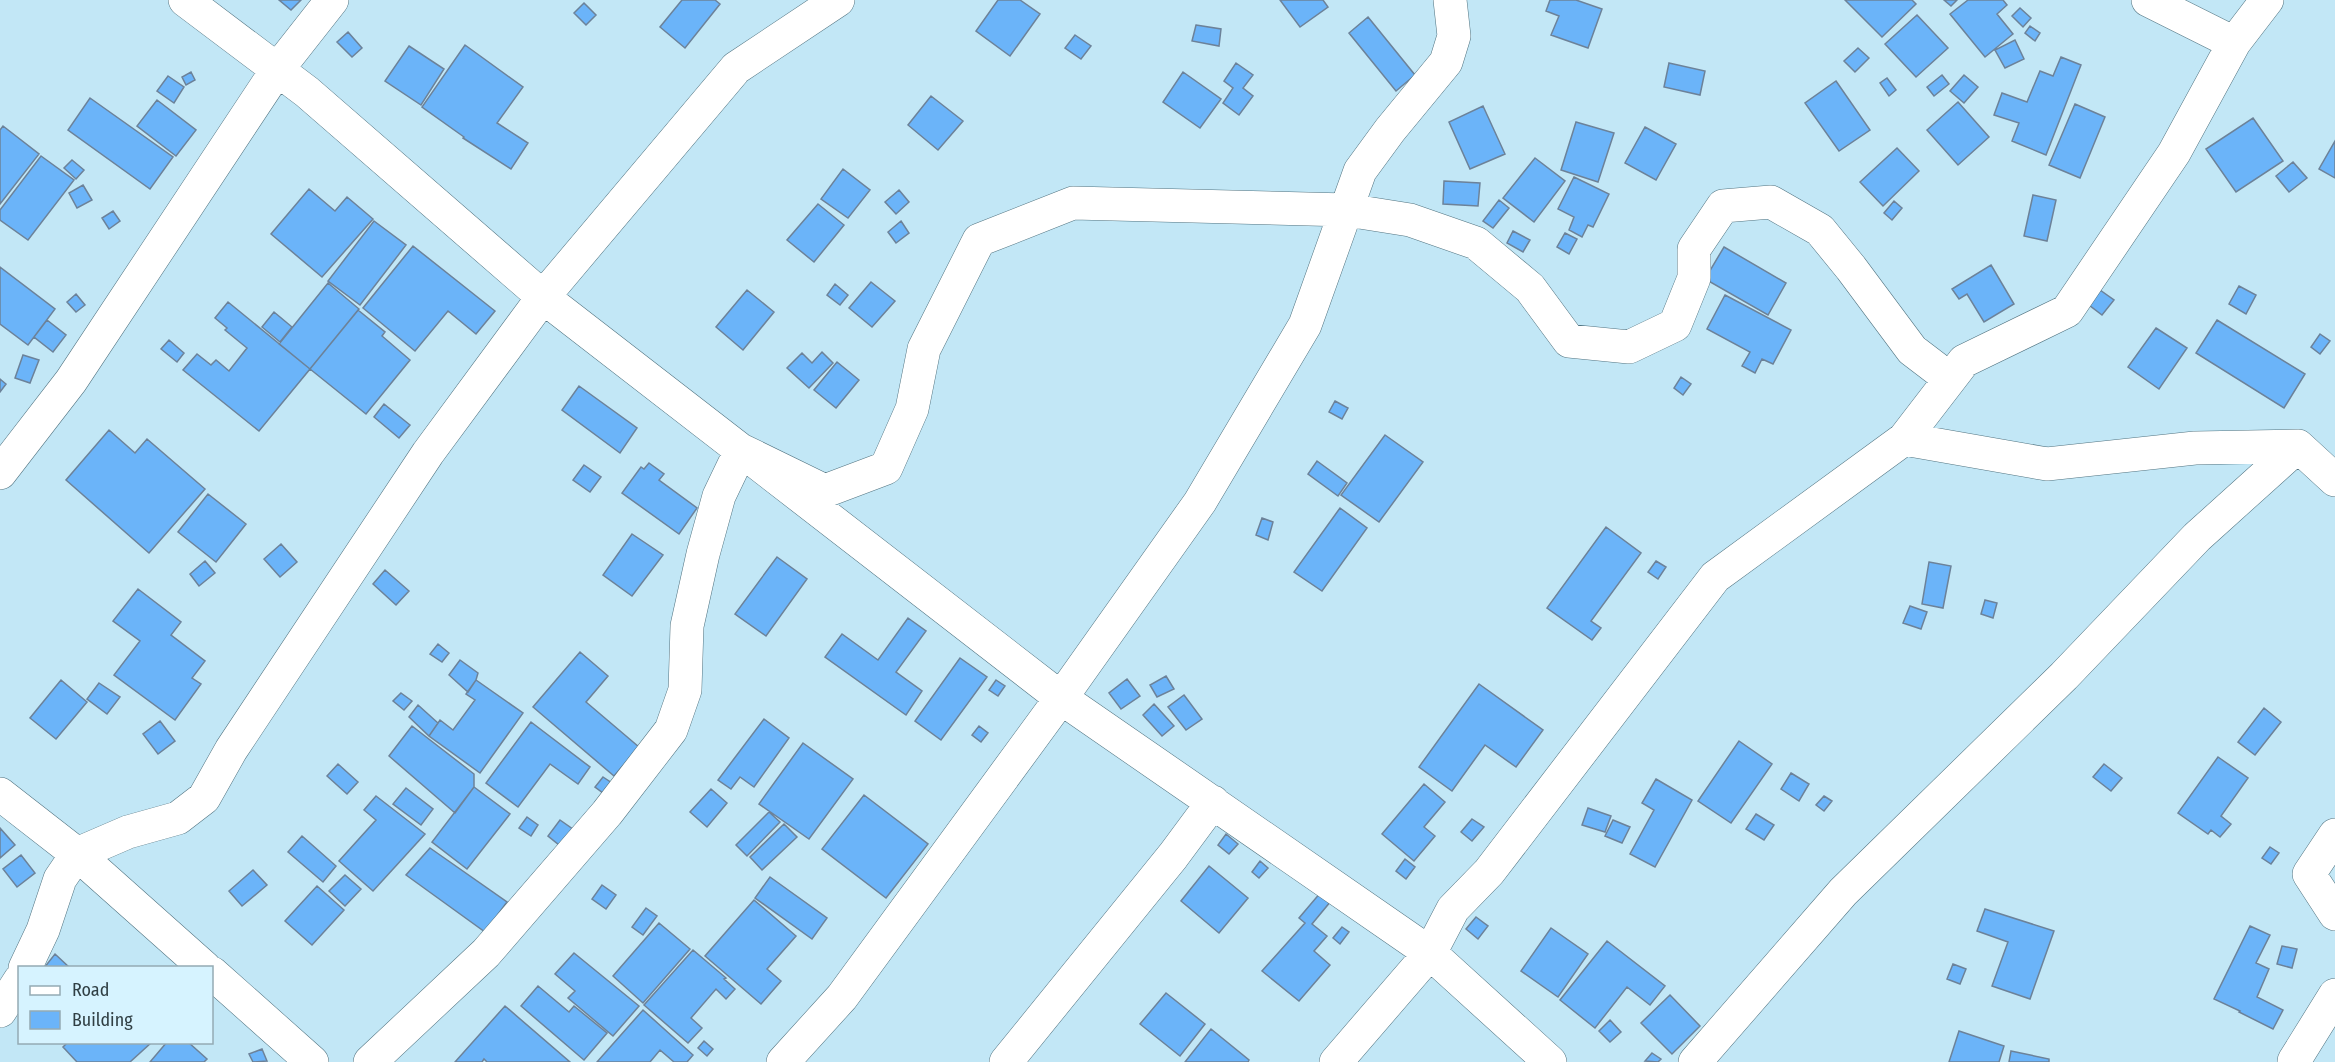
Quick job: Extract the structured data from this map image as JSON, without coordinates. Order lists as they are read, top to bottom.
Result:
{
  "legend": ["Road", "Building"]
}
